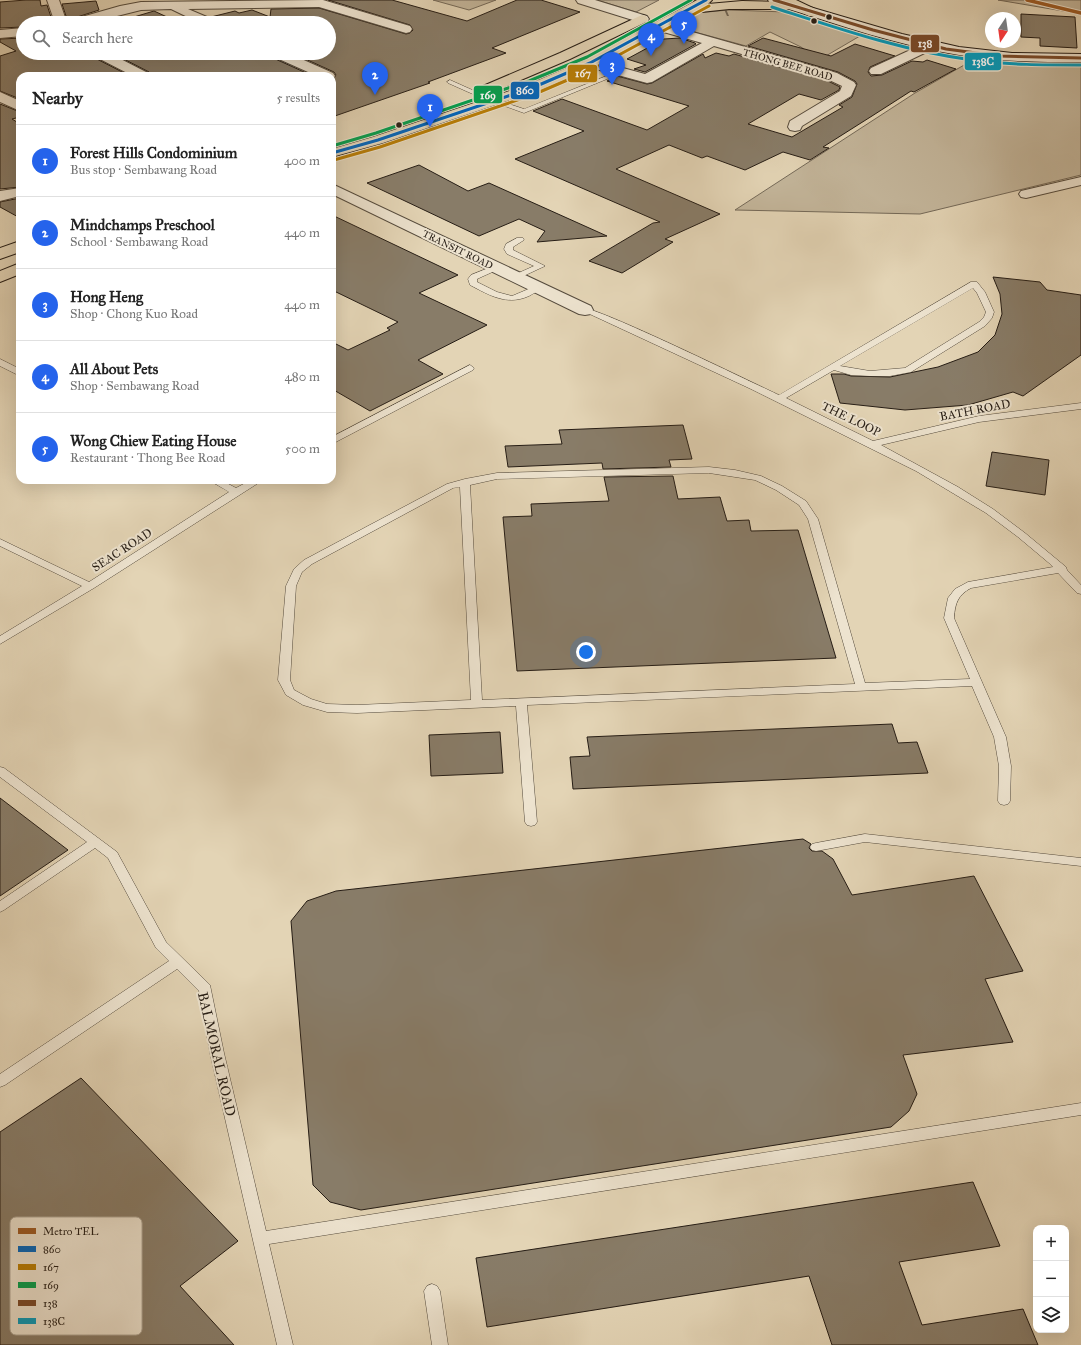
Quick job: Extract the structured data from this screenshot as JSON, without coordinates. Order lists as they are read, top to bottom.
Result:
{
  "streets": {
    "street": ["THONG BEE ROAD", "TRANSIT ROAD"],
    "lane": [
      "BATH ROAD",
      "THE LOOP",
      "SEAC ROAD",
      "BALMORAL ROAD"
    ]
  },
  "crossings": [
    ["TRANSIT ROAD", "THE LOOP"],
    ["BATH ROAD", "THE LOOP"]
  ],
  "lines": [
    "metro line TEL",
    "transit line 860",
    "transit line 169",
    "transit line 138",
    "transit line 167",
    "transit line 138C"
  ],
  "legend": [
    "Metro TEL",
    "860",
    "167",
    "169",
    "138",
    "138C"
  ],
  "north": "bottom",
  "page": {
    "pins": [
      "5",
      "4",
      "3",
      "2",
      "1"
    ],
    "search": "Search here",
    "heading": ["Nearby", "5 results"],
    "list": [
      {
        "mark": "1",
        "name": "Forest Hills Condominium",
        "note": "Bus stop · Sembawang Road",
        "value": "400 m"
      },
      {
        "mark": "2",
        "name": "Mindchamps Preschool",
        "note": "School · Sembawang Road",
        "value": "440 m"
      },
      {
        "mark": "3",
        "name": "Hong Heng",
        "note": "Shop · Chong Kuo Road",
        "value": "440 m"
      },
      {
        "mark": "4",
        "name": "All About Pets",
        "note": "Shop · Sembawang Road",
        "value": "480 m"
      },
      {
        "mark": "5",
        "name": "Wong Chiew Eating House",
        "note": "Restaurant · Thong Bee Road",
        "value": "500 m"
      }
    ],
    "map_buttons": ["+", "−"]
  }
}
